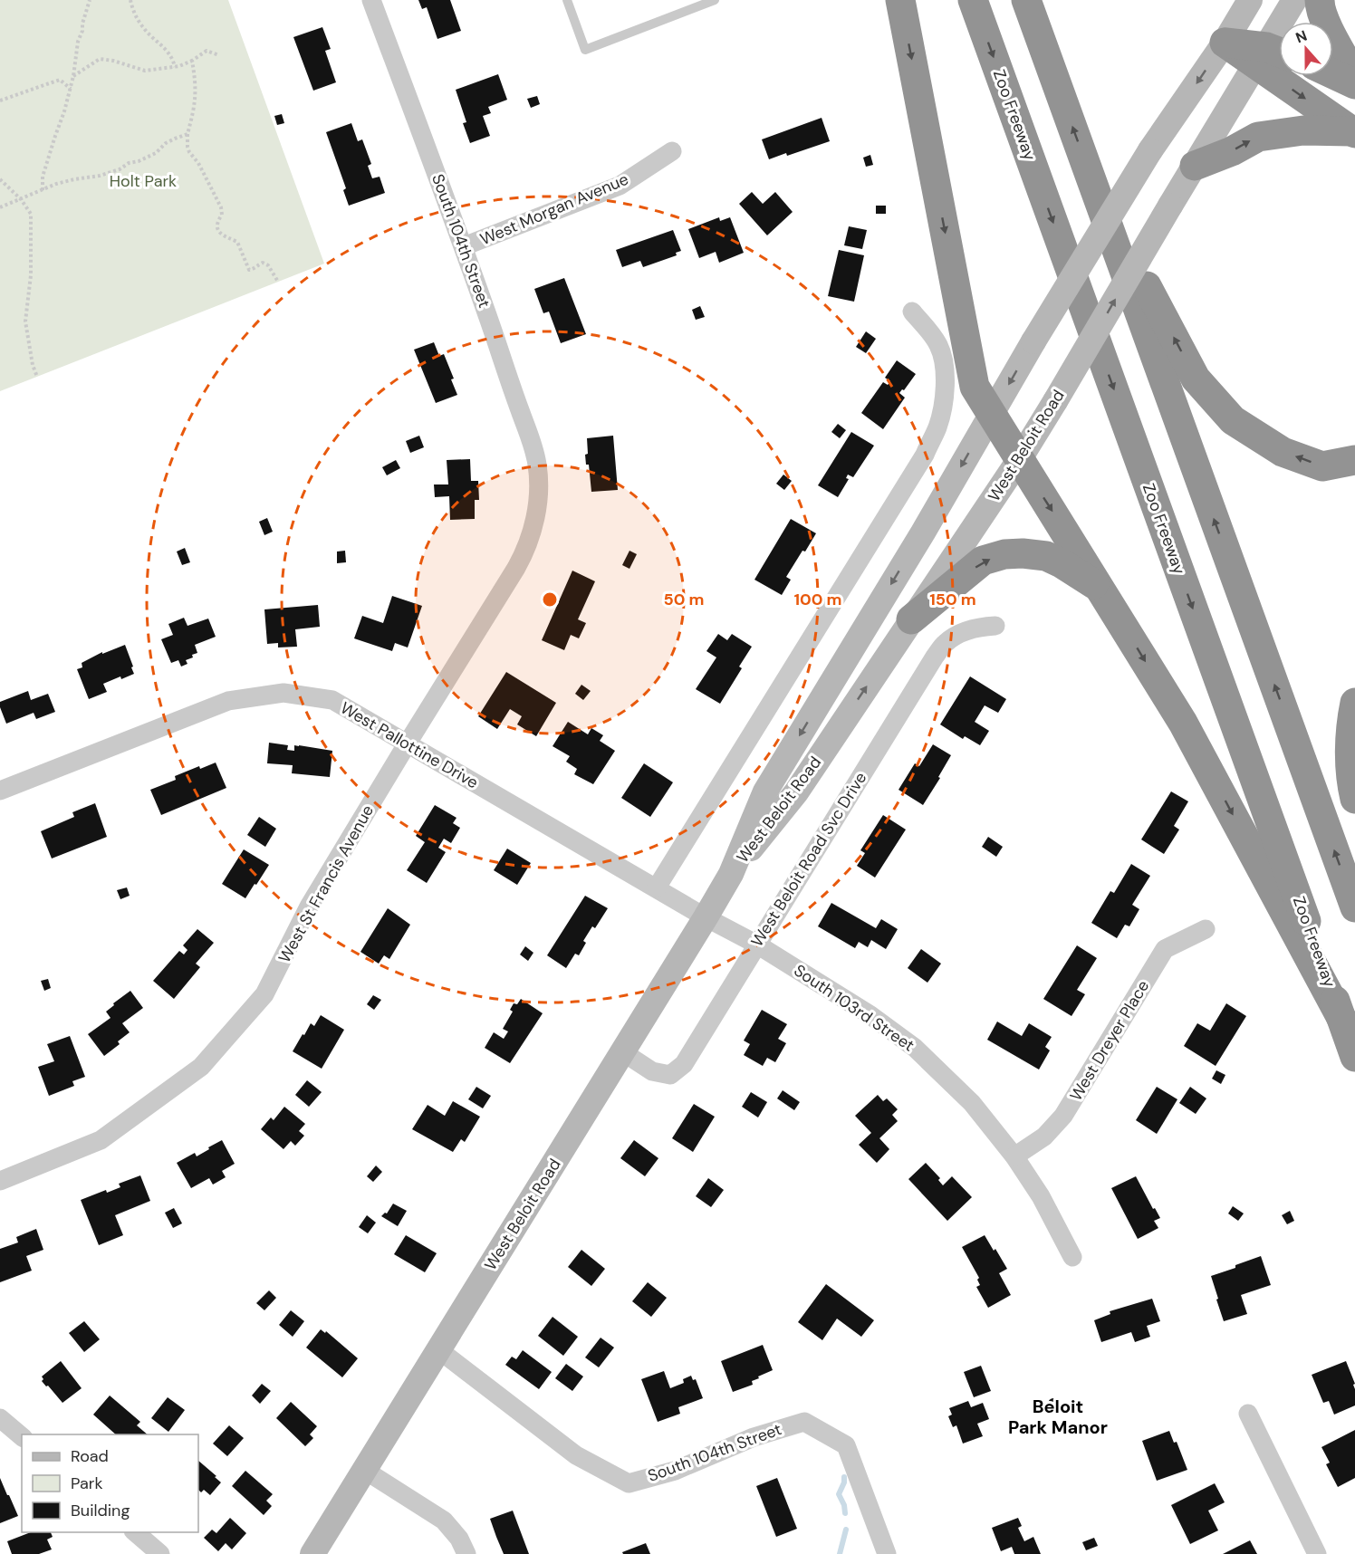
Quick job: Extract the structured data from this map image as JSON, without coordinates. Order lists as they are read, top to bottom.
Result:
{
  "streets": {
    "highway": ["Zoo Freeway"],
    "main road": ["West Beloit Road"],
    "street": [
      "West Morgan Avenue",
      "South 104th Street",
      "West Pallottine Drive",
      "West Beloit Road Svc Drive",
      "West St Francis Avenue",
      "South 103rd Street",
      "West Dreyer Place"
    ]
  },
  "crossings": [
    ["West Morgan Avenue", "South 104th Street"],
    ["South 104th Street", "West Beloit Road"],
    ["South 104th Street", "West St Francis Avenue"],
    ["West Beloit Road", "West Pallottine Drive"],
    ["West Beloit Road", "West Beloit Road Svc Drive"],
    ["West Beloit Road", "South 103rd Street"],
    ["West Pallottine Drive", "West St Francis Avenue"],
    ["West Pallottine Drive", "South 103rd Street"],
    ["West Beloit Road Svc Drive", "South 103rd Street"],
    ["South 103rd Street", "West Dreyer Place"]
  ],
  "districts": ["Beloit Park Manor"],
  "parks": ["Holt Park"],
  "legend": ["Road", "Park", "Building"],
  "north": "top",
  "rings": ["50 m", "100 m", "150 m"]
}
